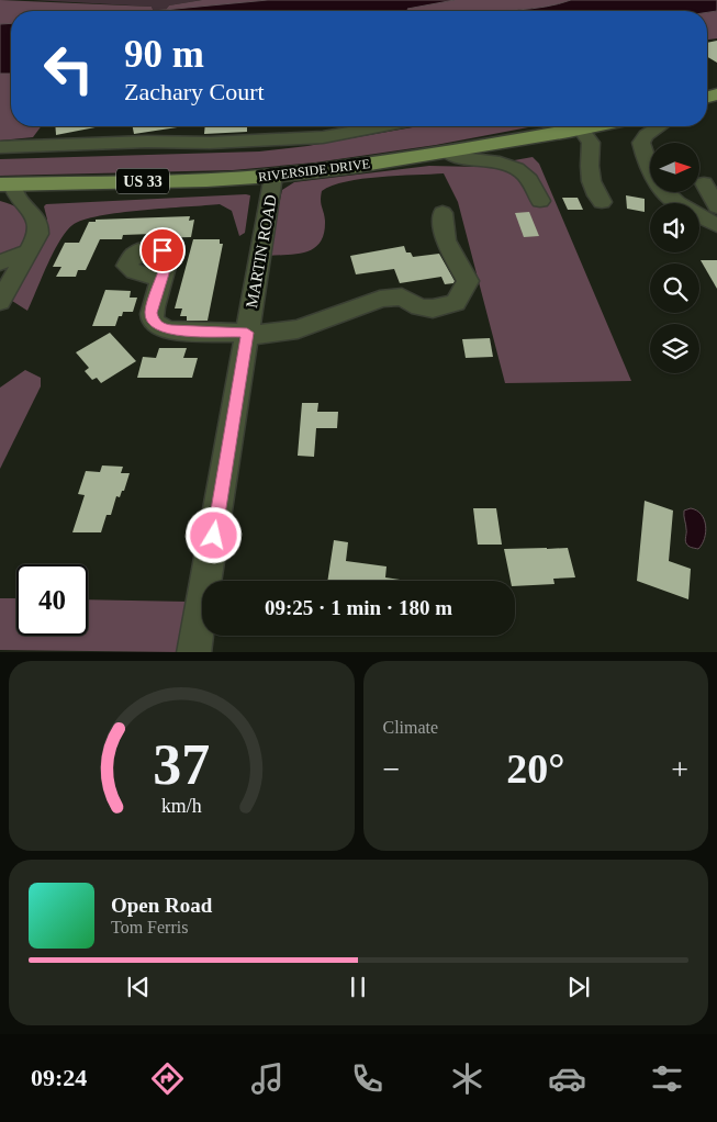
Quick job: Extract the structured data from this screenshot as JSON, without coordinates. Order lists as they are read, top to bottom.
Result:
{
  "streets": {
    "main road": ["RIVERSIDE DRIVE", "US 33"],
    "street": ["MARTIN ROAD"]
  },
  "crossings": [
    ["RIVERSIDE DRIVE", "MARTIN ROAD"]
  ],
  "north": "right",
  "page": {
    "turn": ["90 m", "Zachary Court"],
    "limit": "40",
    "trip": "09:25 · 1 min · 180 m",
    "tile": "Climate",
    "heat": ["−", "20°", "+"],
    "song": ["Open Road", "Tom Ferris"],
    "tabs": "09:24",
    "gauge": ["37", "km/h"]
  }
}
